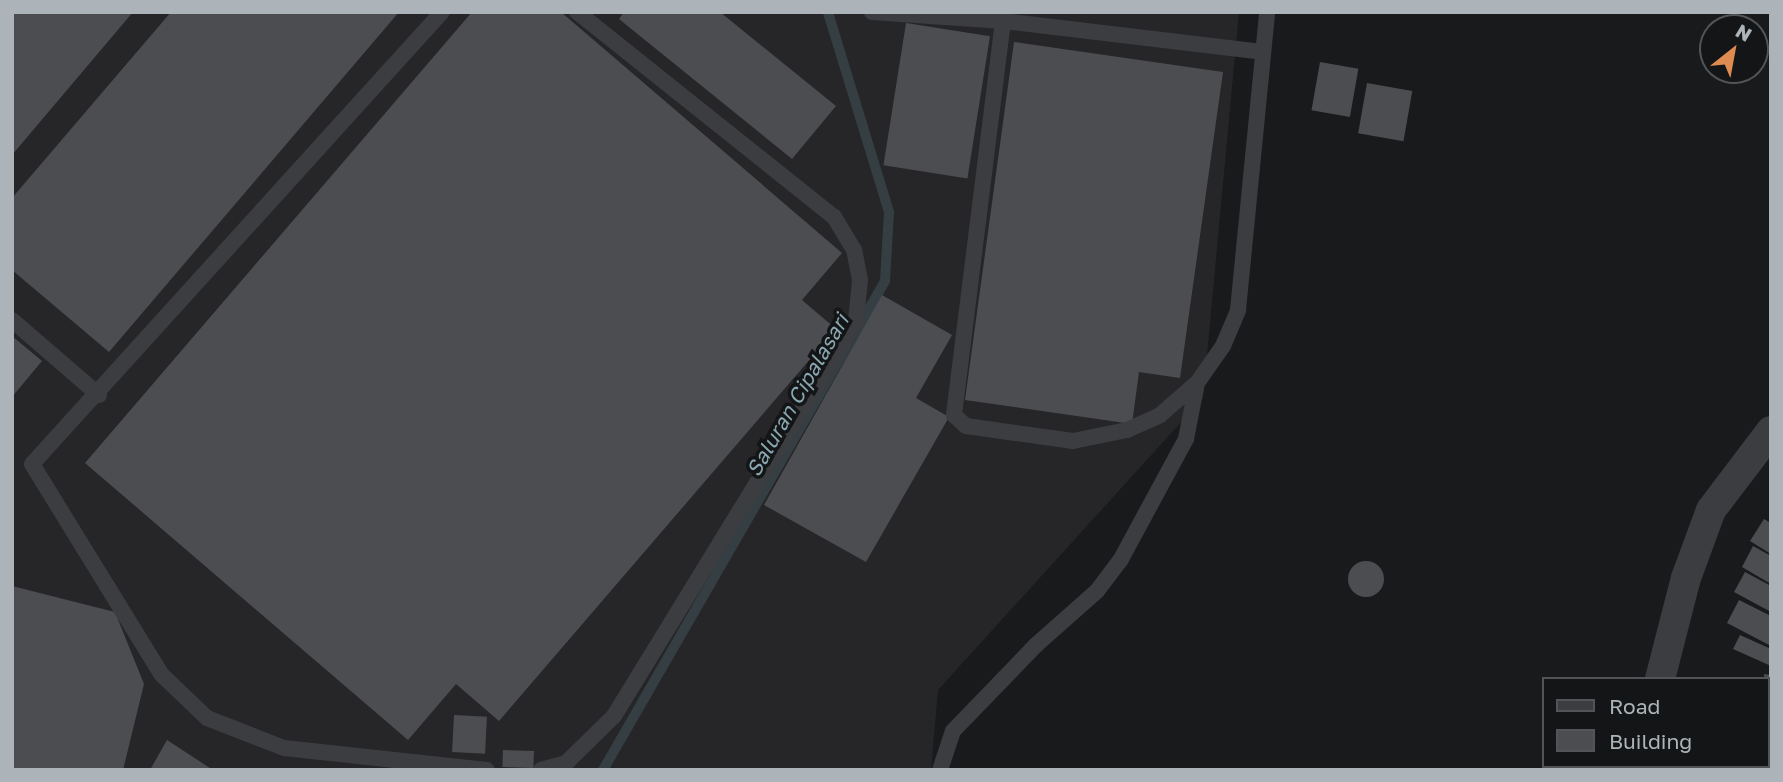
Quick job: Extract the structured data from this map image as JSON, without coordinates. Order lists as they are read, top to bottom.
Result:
{
  "water": ["Saluran Cipalasari"],
  "legend": ["Road", "Building"],
  "north": "top right"
}
